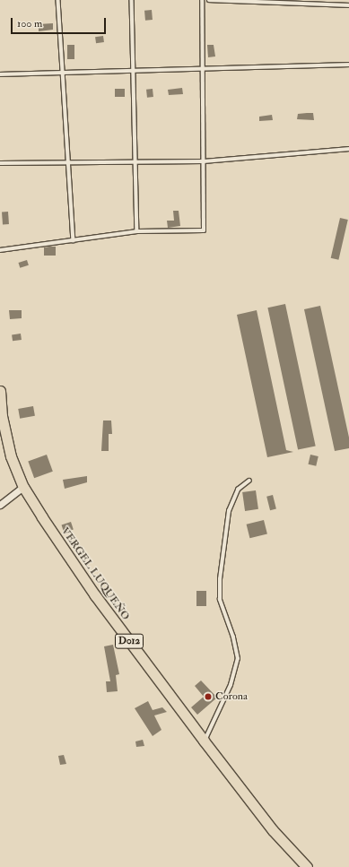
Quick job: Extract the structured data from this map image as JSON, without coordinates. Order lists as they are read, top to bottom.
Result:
{
  "streets": {
    "main road": ["VERGEL LUQUEÑO", "D012"]
  },
  "places": ["Corona"],
  "scale_bar": "100 m"
}
